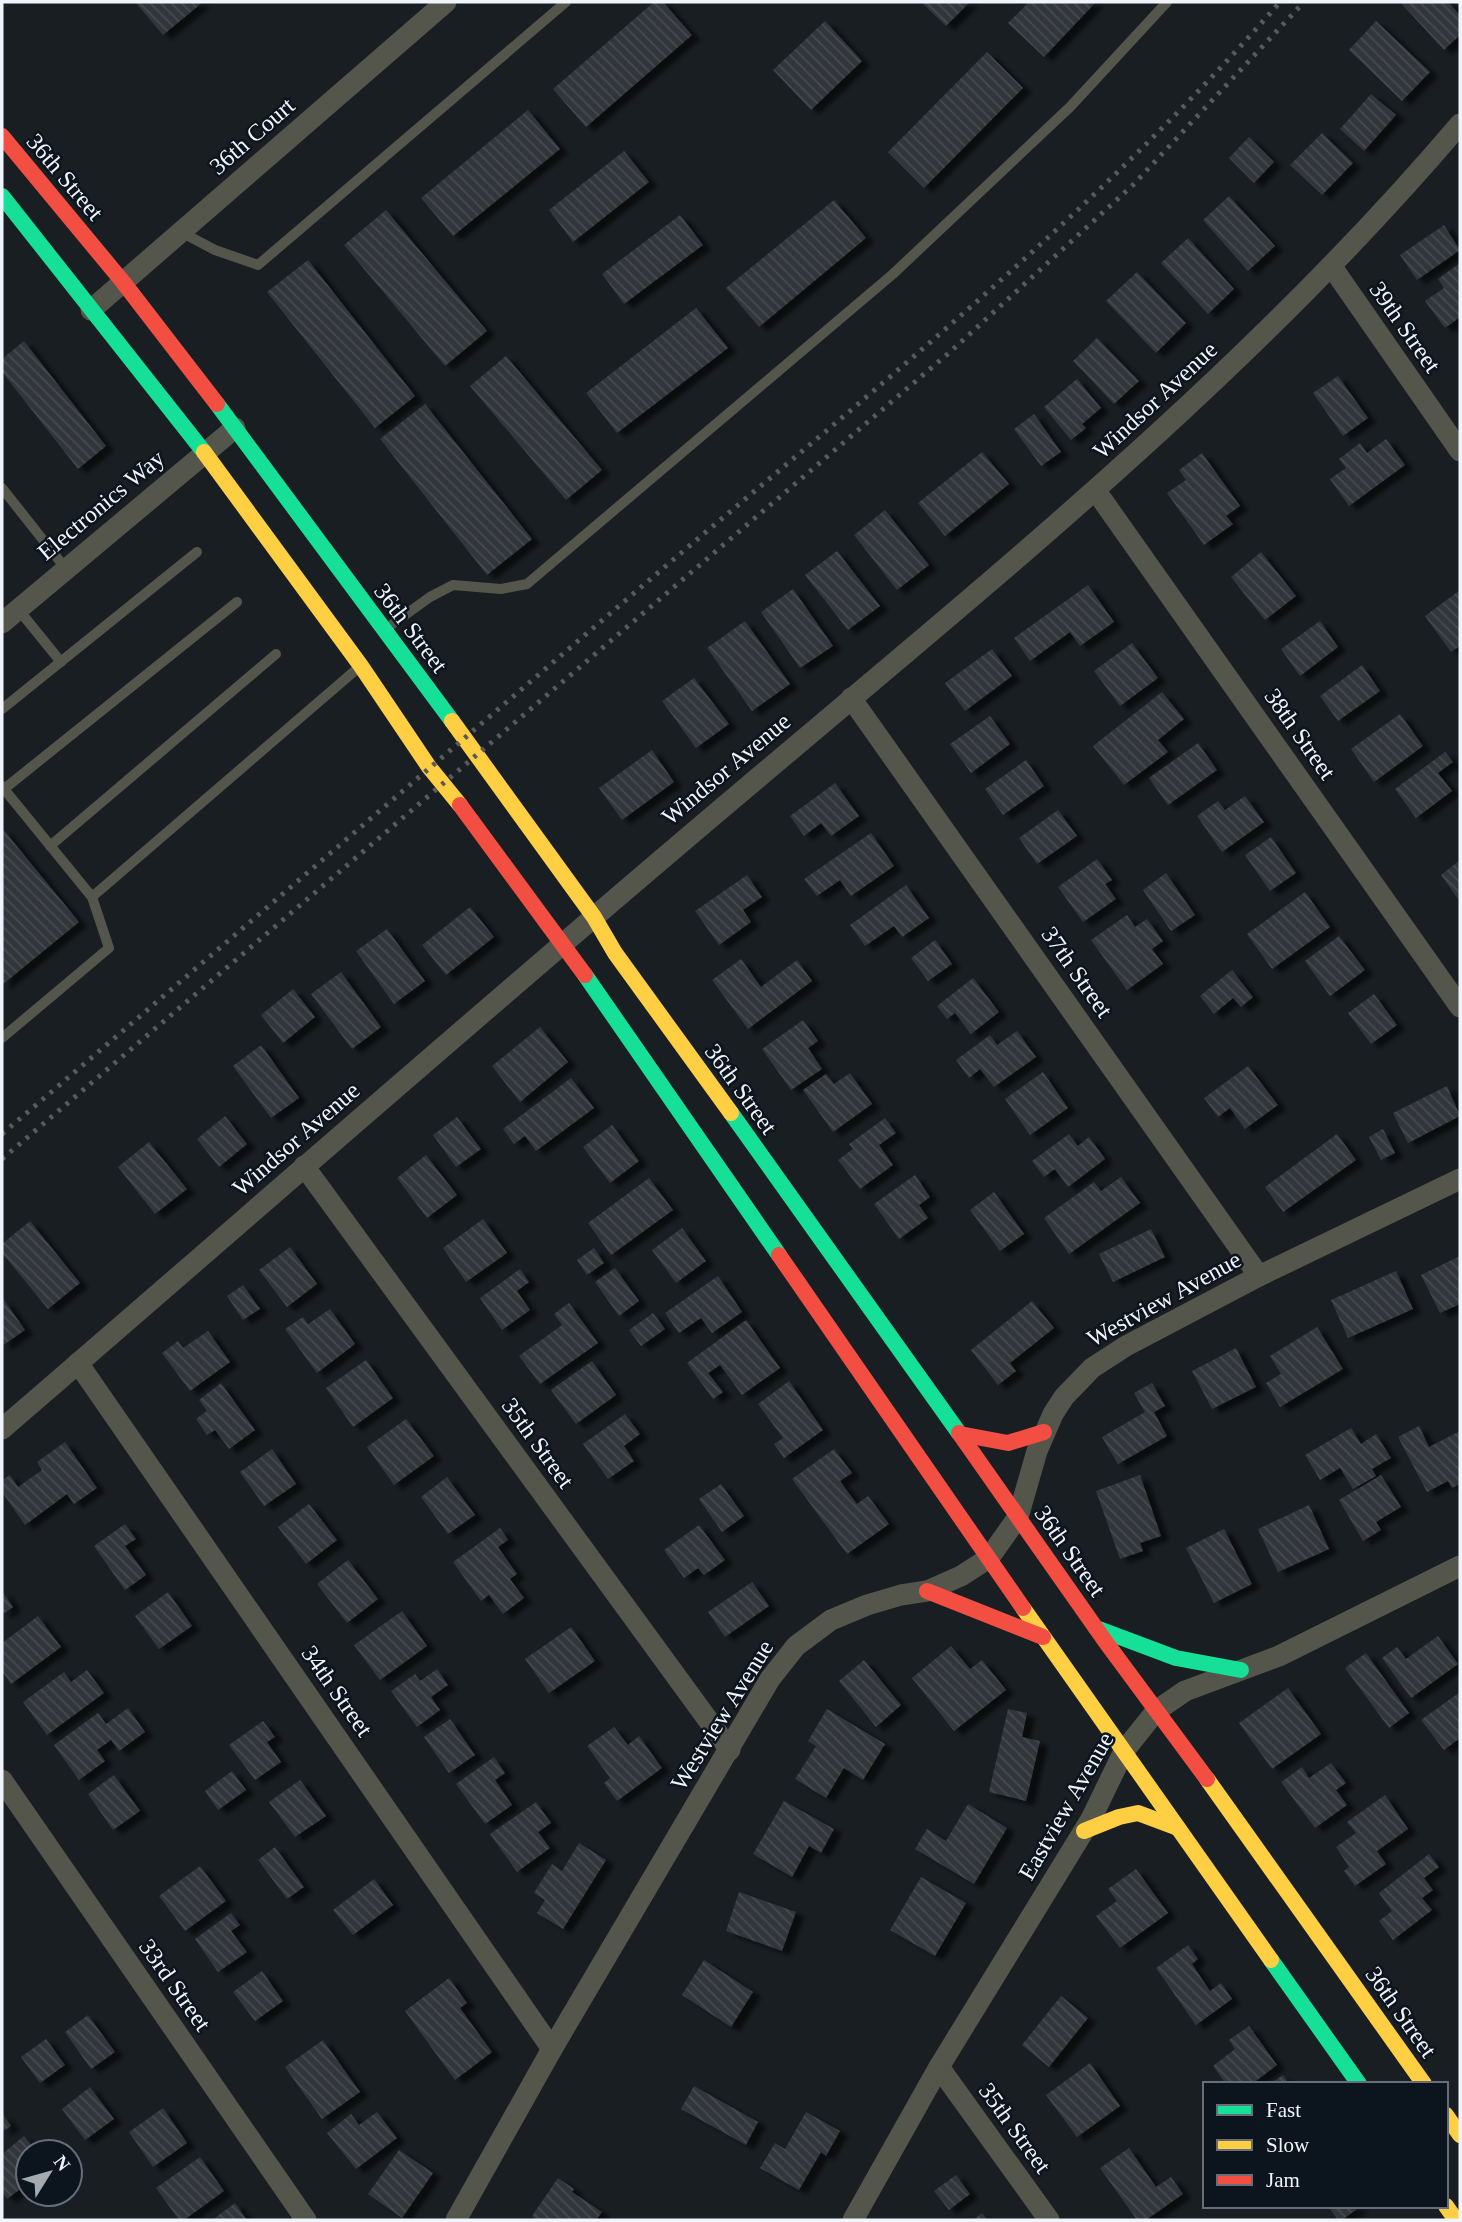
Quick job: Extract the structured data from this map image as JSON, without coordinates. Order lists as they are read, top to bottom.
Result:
{
  "streets": {
    "street": [
      "36th Court",
      "36th Street",
      "39th Street",
      "Windsor Avenue",
      "Electronics Way",
      "38th Street",
      "37th Street",
      "Westview Avenue",
      "35th Street",
      "34th Street",
      "Eastview Avenue",
      "33rd Street"
    ]
  },
  "crossings": [
    ["36th Court", "36th Street"],
    ["36th Street", "Windsor Avenue"],
    ["36th Street", "Electronics Way"],
    ["36th Street", "Westview Avenue"],
    ["36th Street", "Eastview Avenue"],
    ["39th Street", "Windsor Avenue"],
    ["Windsor Avenue", "38th Street"],
    ["Windsor Avenue", "37th Street"],
    ["Windsor Avenue", "35th Street"],
    ["Windsor Avenue", "34th Street"],
    ["37th Street", "Westview Avenue"],
    ["Westview Avenue", "35th Street"],
    ["Westview Avenue", "34th Street"],
    ["35th Street", "Eastview Avenue"]
  ],
  "legend": ["Fast", "Slow", "Jam"],
  "north": "top right"
}
